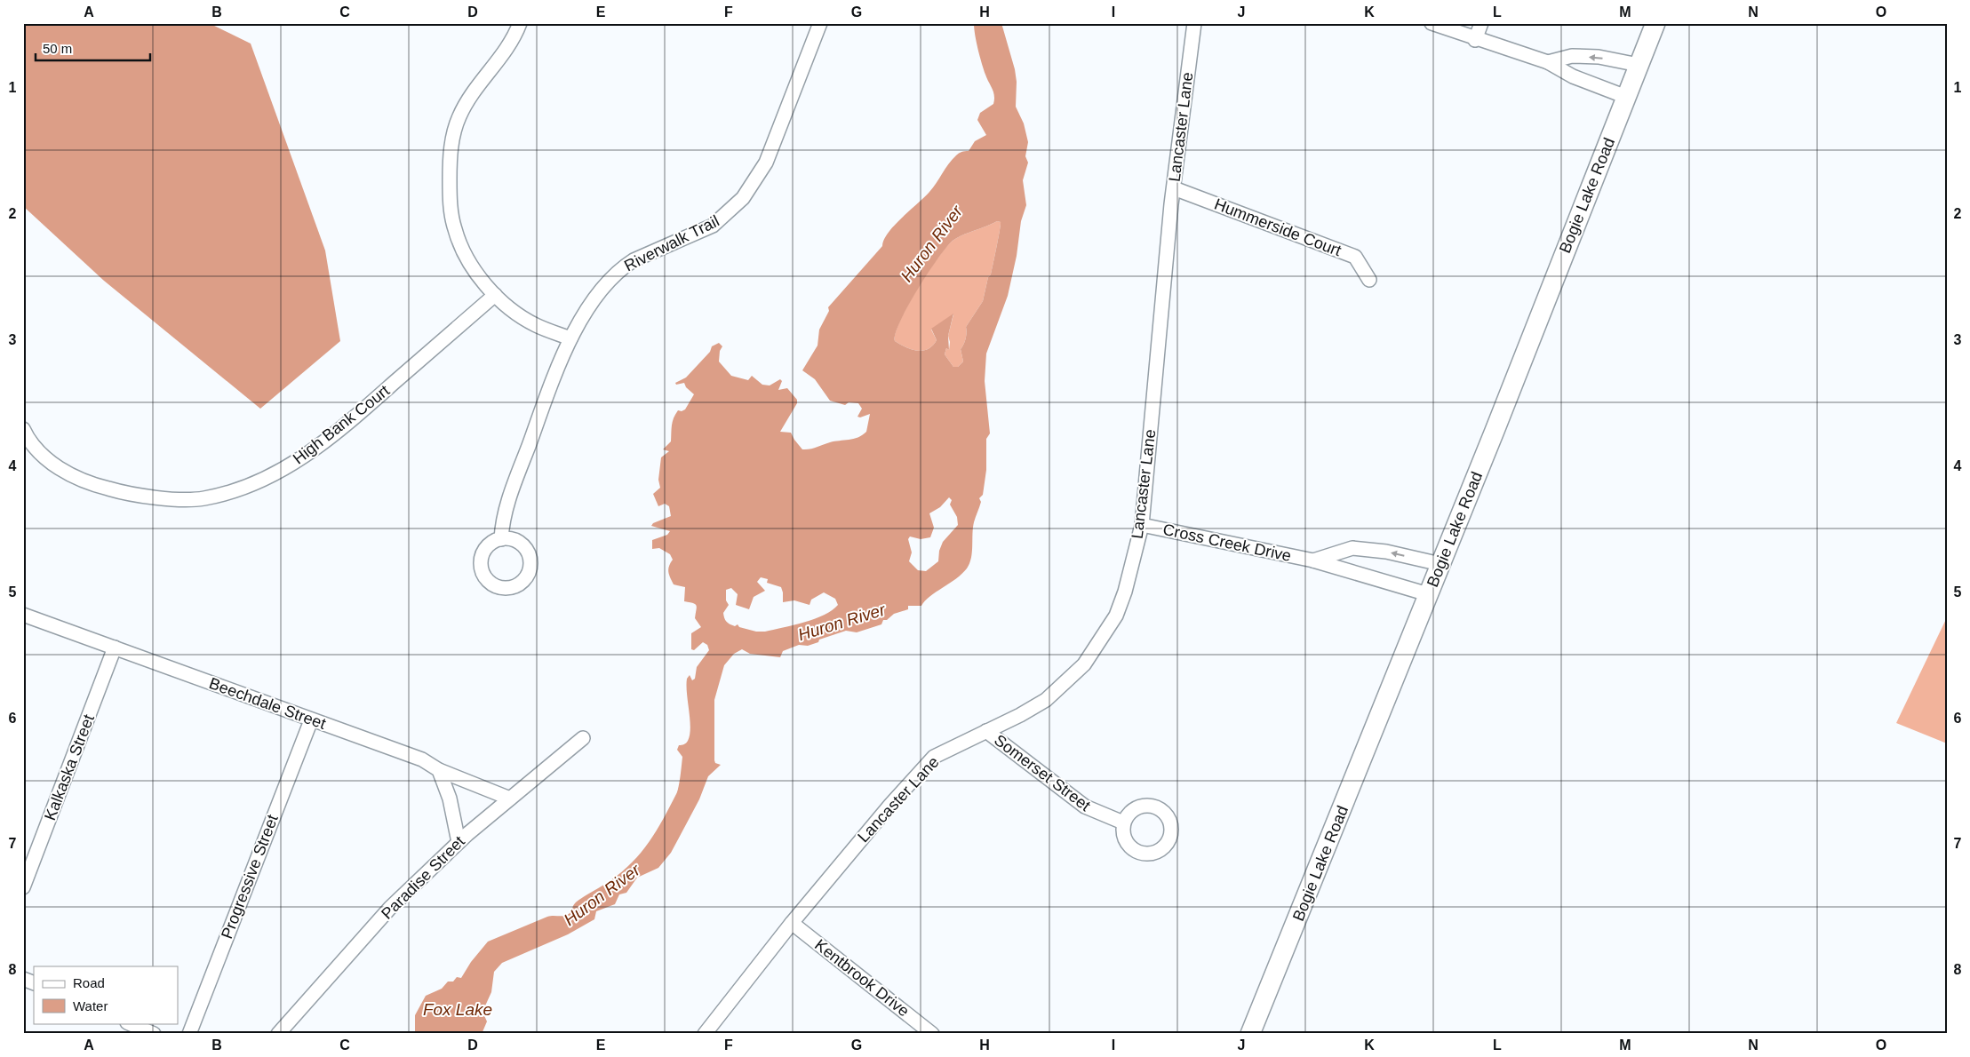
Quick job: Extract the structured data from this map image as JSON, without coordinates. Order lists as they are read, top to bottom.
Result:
{
  "streets": {
    "main road": ["Bogie Lake Road"],
    "street": [
      "Lancaster Lane",
      "Hummerside Court",
      "Riverwalk Trail",
      "High Bank Court",
      "Cross Creek Drive",
      "Beechdale Street",
      "Kalkaska Street",
      "Somerset Street",
      "Progressive Street",
      "Paradise Street",
      "Kentbrook Drive"
    ]
  },
  "crossings": [
    ["Lancaster Lane", "Hummerside Court"],
    ["Lancaster Lane", "Cross Creek Drive"],
    ["Lancaster Lane", "Somerset Street"],
    ["Lancaster Lane", "Kentbrook Drive"],
    ["Bogie Lake Road", "Cross Creek Drive"],
    ["Beechdale Street", "Kalkaska Street"],
    ["Beechdale Street", "Progressive Street"],
    ["Beechdale Street", "Paradise Street"]
  ],
  "water": ["Huron River", "Fox Lake"],
  "legend": ["Road", "Water"],
  "scale_bar": "50 m",
  "grid": {
    "columns": [
      "A",
      "B",
      "C",
      "D",
      "E",
      "F",
      "G",
      "H",
      "I",
      "J",
      "K",
      "L",
      "M",
      "N",
      "O"
    ],
    "rows": [
      "1",
      "2",
      "3",
      "4",
      "5",
      "6",
      "7",
      "8"
    ]
  }
}
